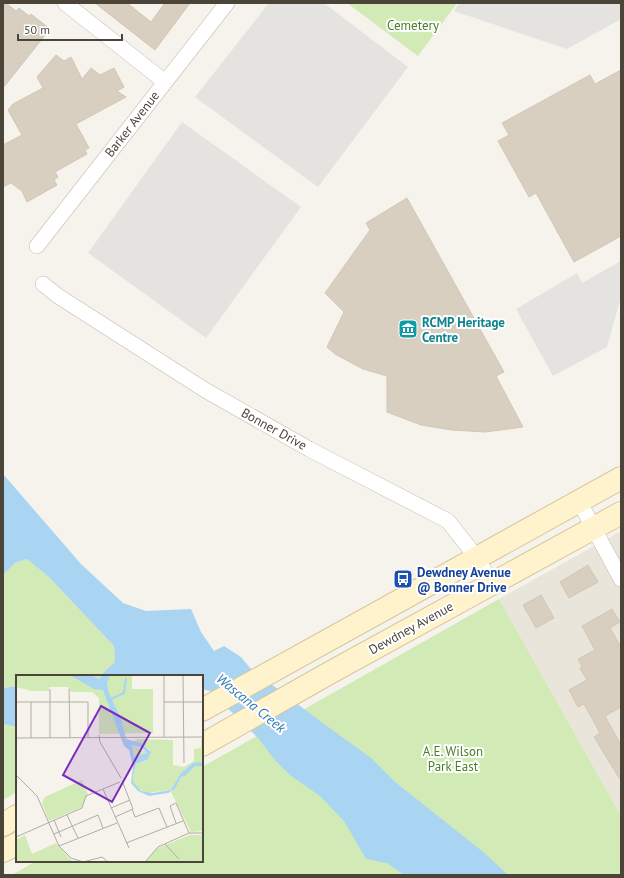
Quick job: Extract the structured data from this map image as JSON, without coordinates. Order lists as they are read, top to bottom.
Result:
{
  "streets": {
    "main road": ["Dewdney Avenue"],
    "street": ["Barker Avenue", "Bonner Drive"]
  },
  "crossings": [
    ["Bonner Drive", "Dewdney Avenue"]
  ],
  "water": ["Wascana Creek"],
  "parks": ["Cemetery", "A.E. Wilson Park East"],
  "places": {
    "museum": ["RCMP Heritage Centre"],
    "bus stop": ["Dewdney Avenue @ Bonner Drive"]
  },
  "scale_bar": "50 m"
}
